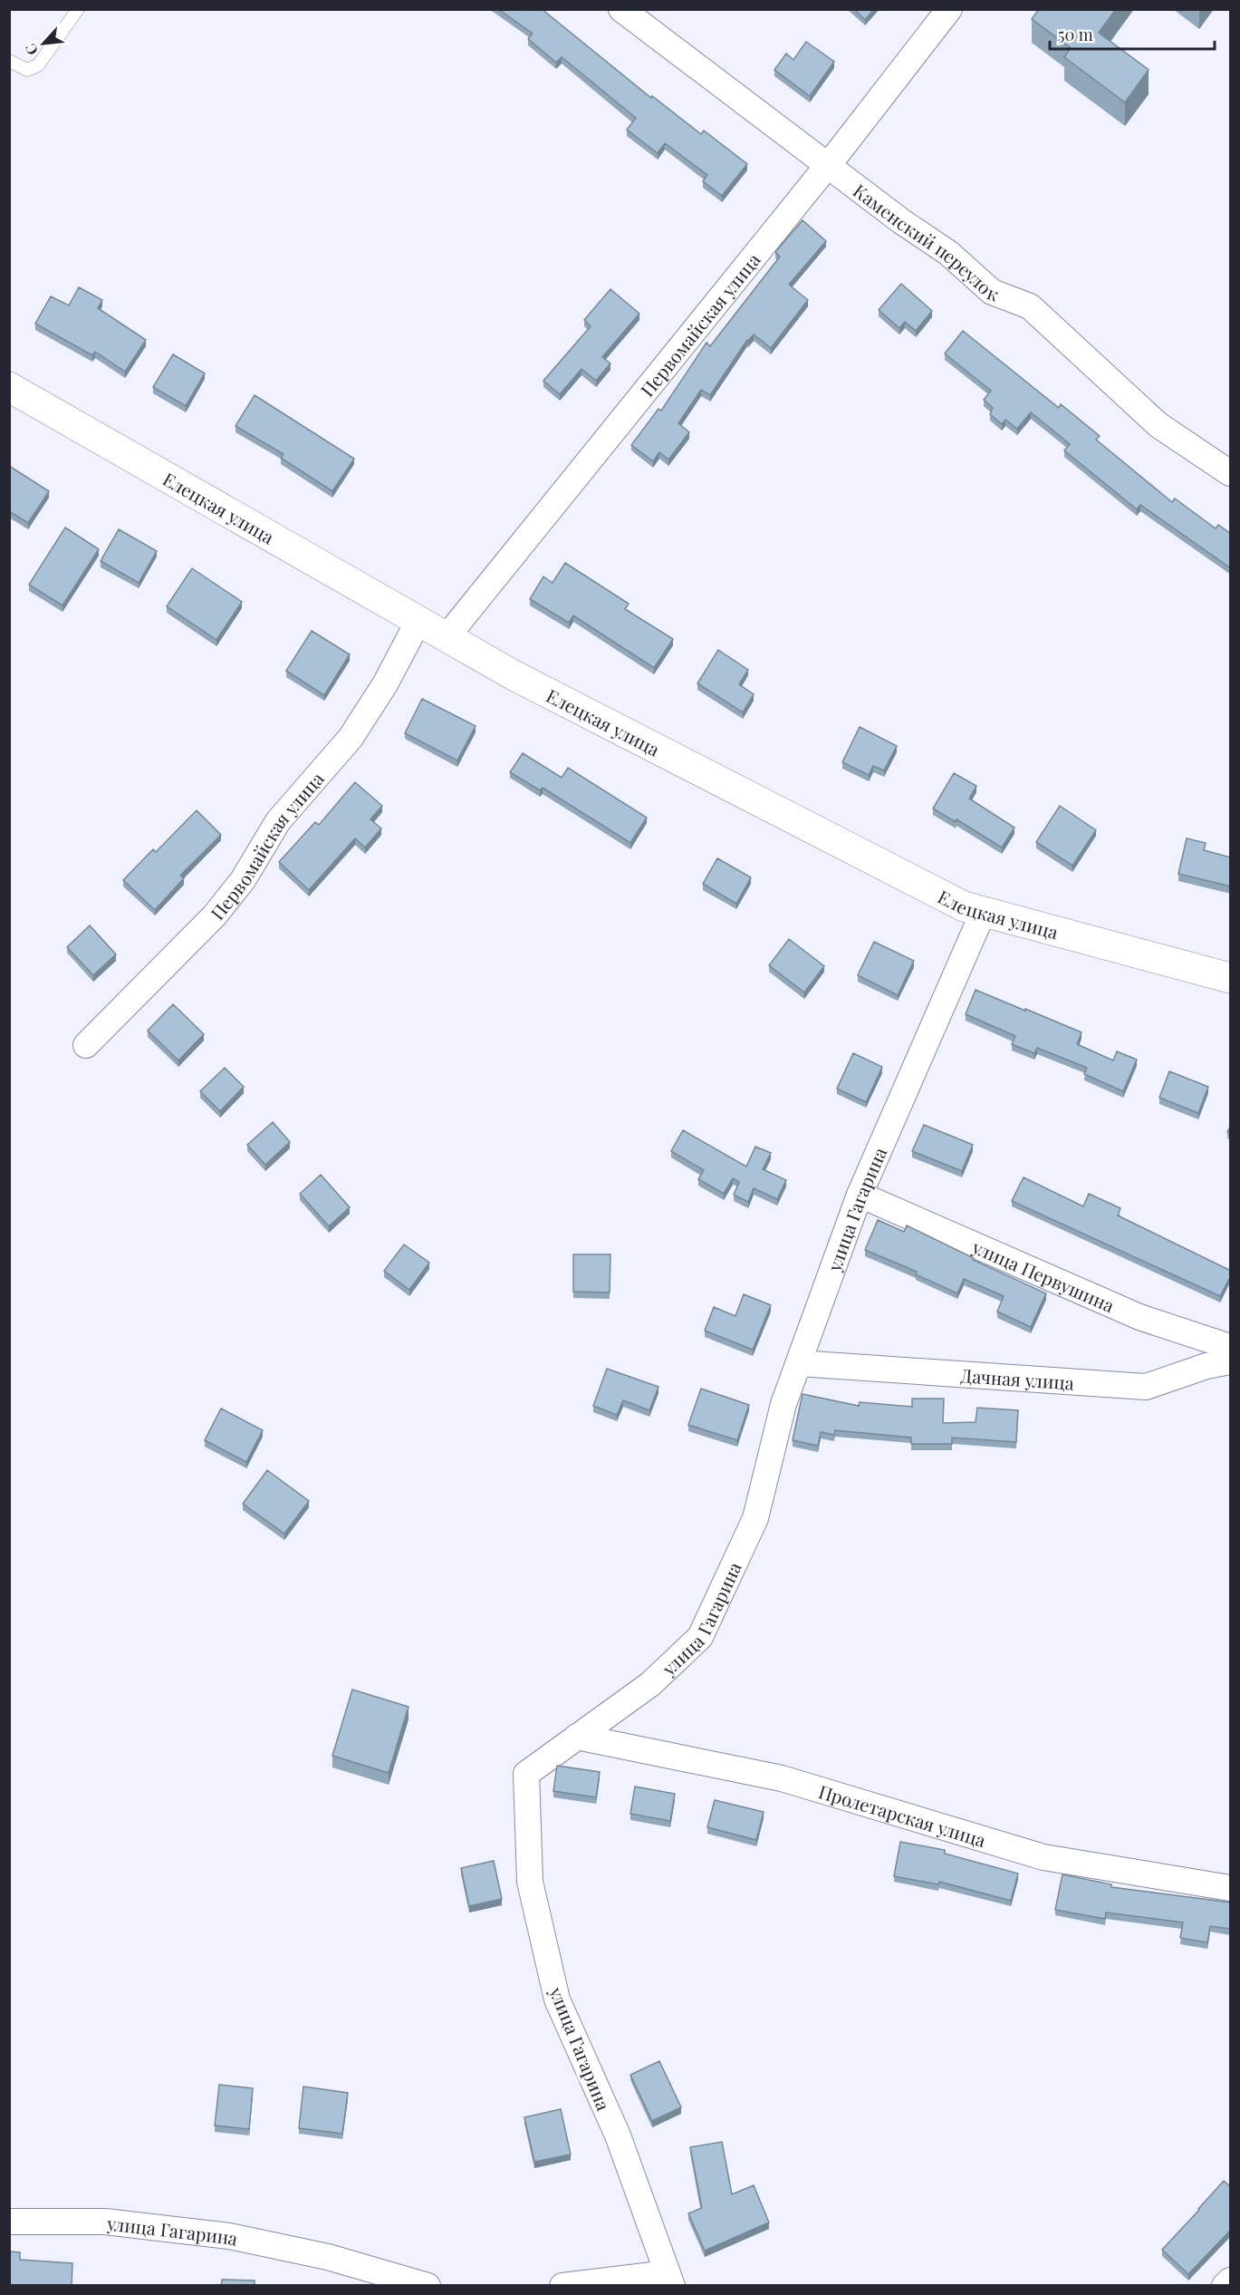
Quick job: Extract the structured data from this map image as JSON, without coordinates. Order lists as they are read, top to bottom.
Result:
{
  "streets": {
    "main road": ["Елецкая улица"],
    "street": [
      "Каменский переулок",
      "Первомайская улица",
      "улица Гагарина",
      "улица Первушина",
      "Дачная улица",
      "Пролетарская улица"
    ]
  },
  "crossings": [
    ["Каменский переулок", "Первомайская улица"],
    ["Первомайская улица", "Елецкая улица"],
    ["Елецкая улица", "улица Гагарина"],
    ["улица Гагарина", "улица Первушина"],
    ["улица Гагарина", "Дачная улица"],
    ["улица Гагарина", "Пролетарская улица"]
  ],
  "scale_bar": "50 m",
  "north": "bottom left"
}
